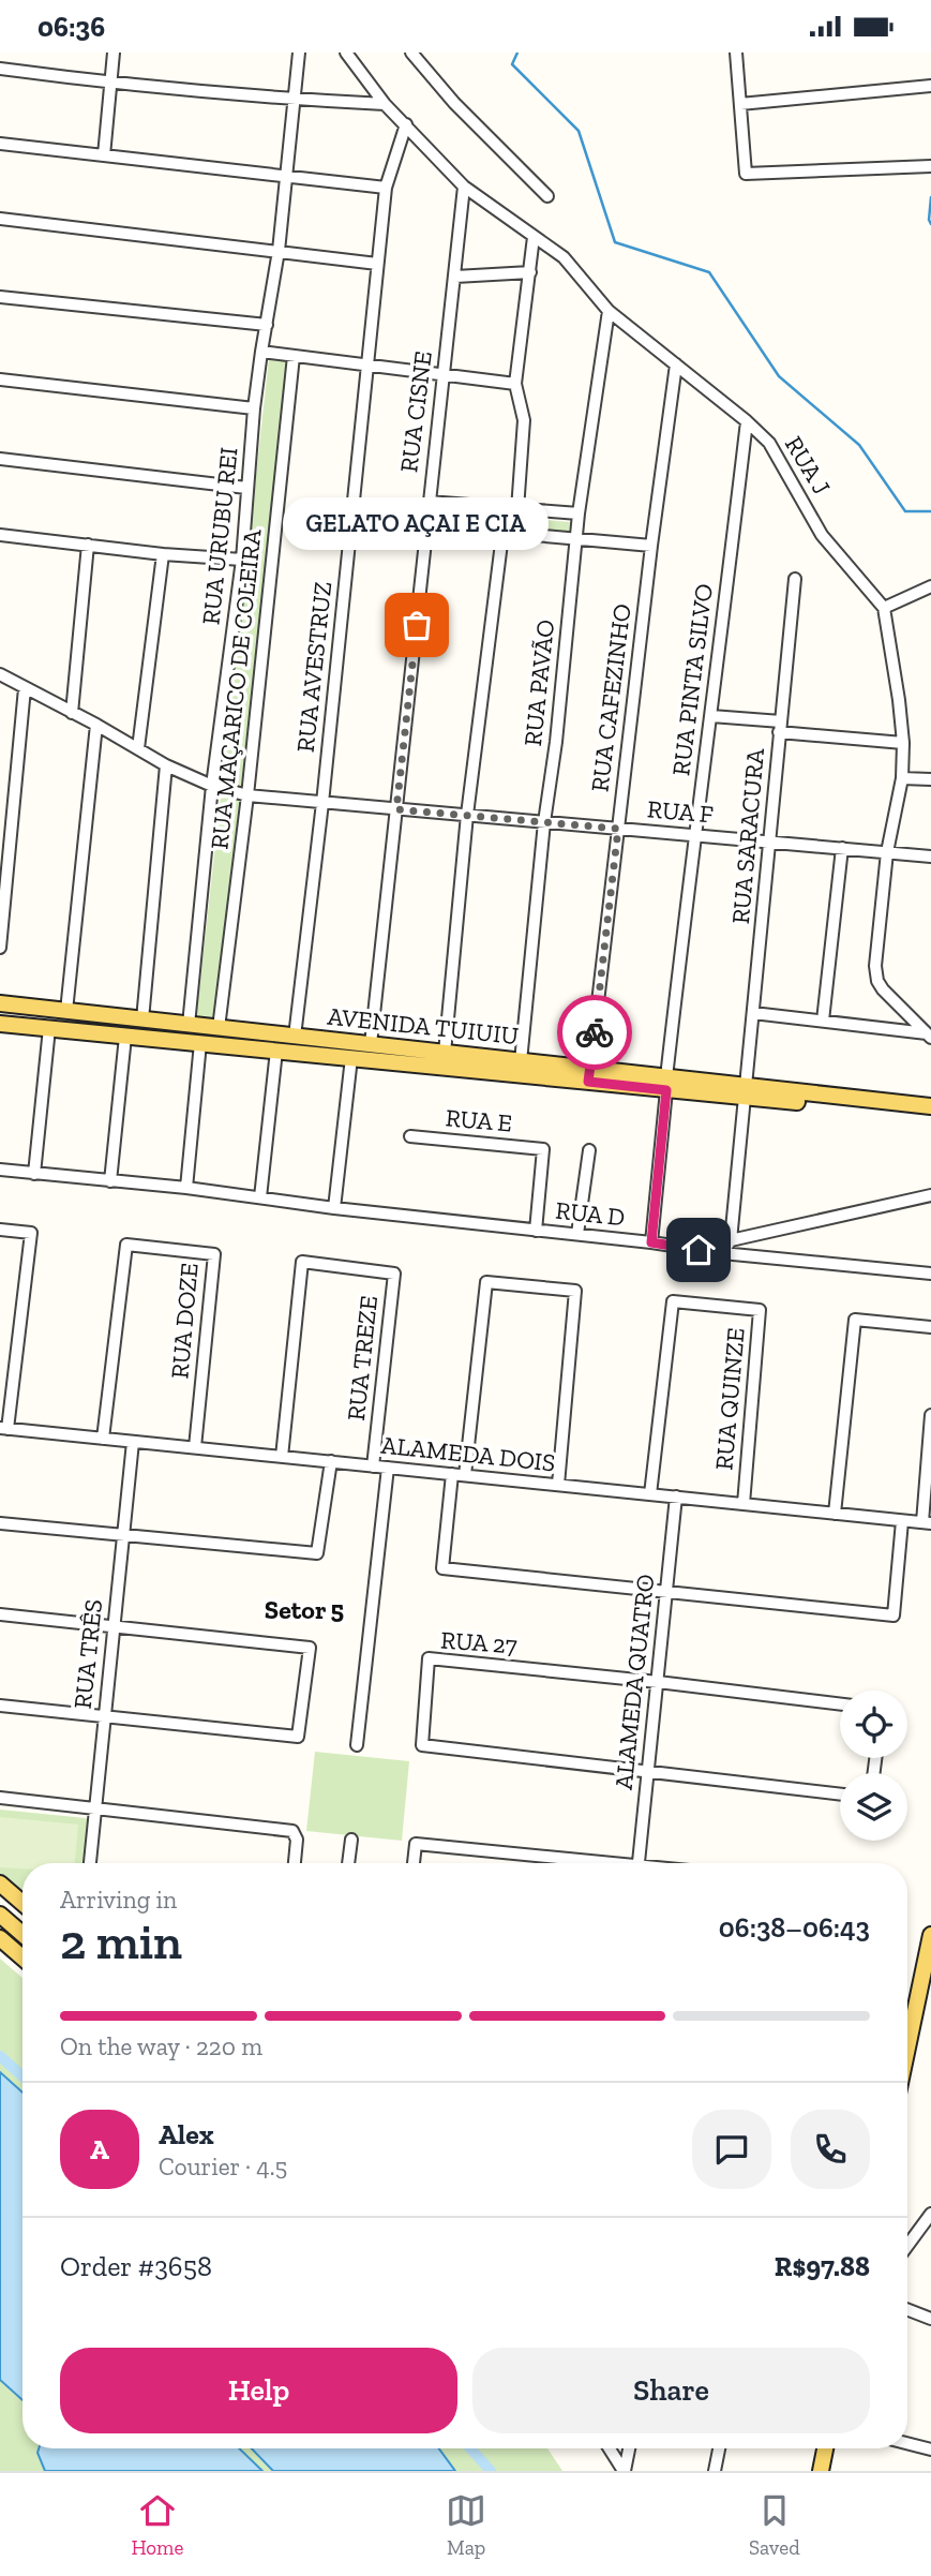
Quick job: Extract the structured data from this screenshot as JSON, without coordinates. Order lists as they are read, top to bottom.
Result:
{
  "streets": {
    "main road": ["AVENIDA TUIUIU"],
    "street": [
      "RUA CISNE",
      "RUA J",
      "RUA URUBU REI",
      "RUA AVESTRUZ",
      "RUA PINTA SILVO",
      "RUA PAVÃO",
      "RUA MAÇARICO DE COLEIRA",
      "RUA CAFEZINHO",
      "RUA F",
      "RUA SARACURA",
      "RUA E",
      "RUA D",
      "RUA DOZE",
      "RUA TREZE",
      "RUA QUINZE",
      "ALAMEDA DOIS",
      "RUA 27",
      "RUA TRÊS",
      "ALAMEDA QUATRO"
    ]
  },
  "crossings": [
    ["RUA CISNE", "RUA J"],
    ["RUA CISNE", "RUA F"],
    ["RUA CISNE", "AVENIDA TUIUIU"],
    ["RUA J", "RUA AVESTRUZ"],
    ["RUA J", "RUA PINTA SILVO"],
    ["RUA J", "RUA PAVÃO"],
    ["RUA J", "RUA CAFEZINHO"],
    ["RUA URUBU REI", "RUA F"],
    ["RUA URUBU REI", "AVENIDA TUIUIU"],
    ["RUA AVESTRUZ", "RUA F"],
    ["RUA AVESTRUZ", "AVENIDA TUIUIU"],
    ["RUA PINTA SILVO", "RUA F"],
    ["RUA PINTA SILVO", "AVENIDA TUIUIU"],
    ["RUA PINTA SILVO", "RUA D"],
    ["RUA PAVÃO", "RUA F"],
    ["RUA PAVÃO", "AVENIDA TUIUIU"],
    ["RUA MAÇARICO DE COLEIRA", "RUA F"],
    ["RUA MAÇARICO DE COLEIRA", "AVENIDA TUIUIU"],
    ["RUA CAFEZINHO", "RUA F"],
    ["RUA CAFEZINHO", "AVENIDA TUIUIU"],
    ["RUA F", "RUA SARACURA"],
    ["RUA SARACURA", "AVENIDA TUIUIU"],
    ["RUA E", "RUA D"],
    ["RUA DOZE", "ALAMEDA DOIS"],
    ["RUA TREZE", "ALAMEDA DOIS"],
    ["RUA QUINZE", "ALAMEDA DOIS"],
    ["ALAMEDA DOIS", "RUA TRÊS"],
    ["ALAMEDA DOIS", "ALAMEDA QUATRO"],
    ["RUA 27", "ALAMEDA QUATRO"]
  ],
  "districts": ["Setor 5"],
  "places": ["GELATO AÇAI E CIA"],
  "page": {
    "status": "06:36",
    "bubble": "GELATO AÇAI E CIA",
    "heading": ["2 min", "Arriving in", "06:38–06:43"],
    "panel": [
      "Alex",
      "Courier · 4.5",
      "Order #3658",
      "R$97.88"
    ],
    "bar": "On the way · 220 m",
    "round": "A",
    "buttons": ["Help", "Share"],
    "tabs": ["Home", "Map", "Saved"]
  }
}
